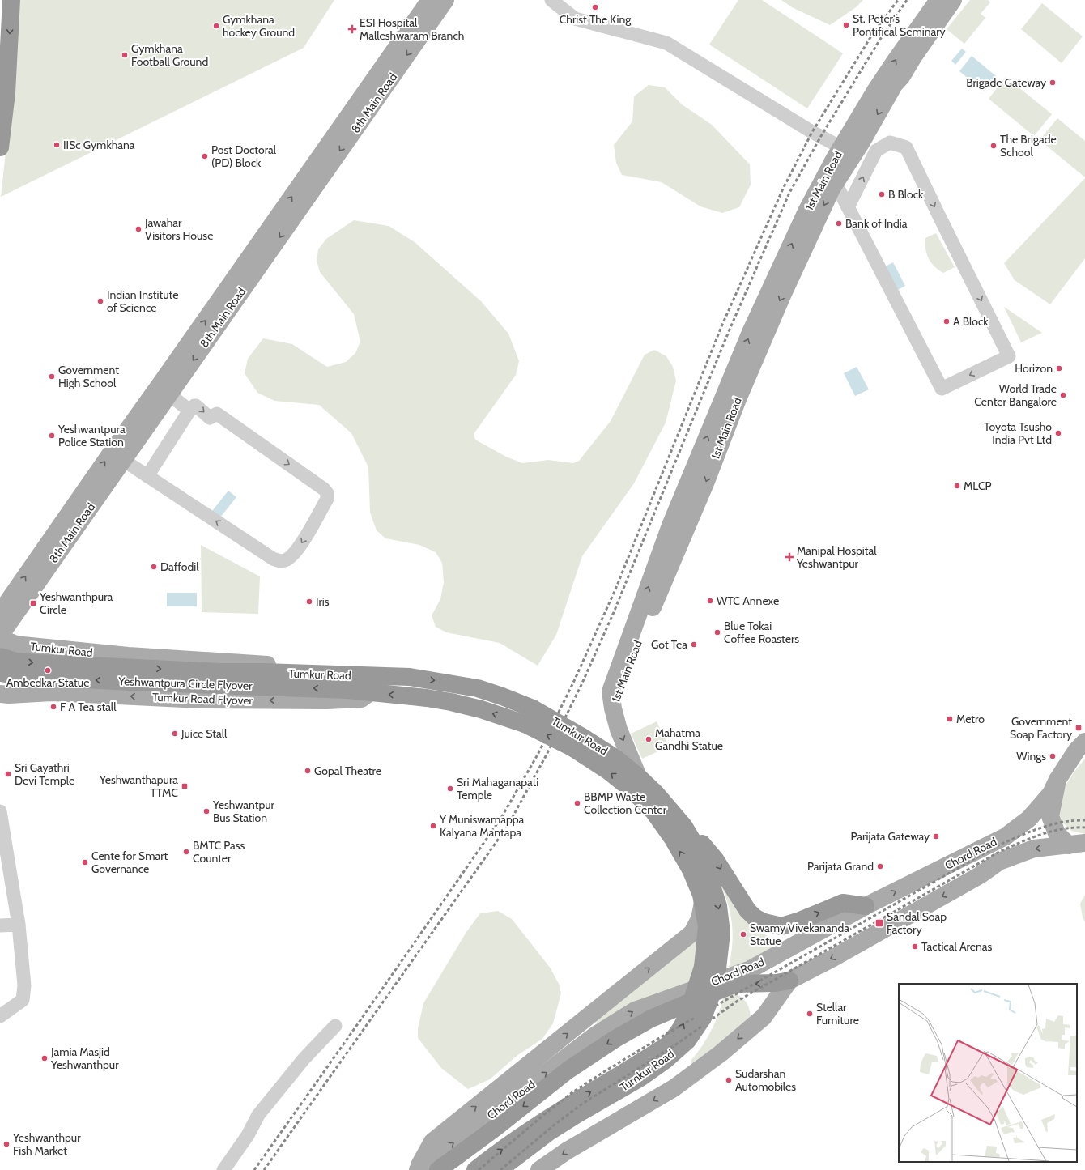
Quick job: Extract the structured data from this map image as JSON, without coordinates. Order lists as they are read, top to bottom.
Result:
{
  "streets": {
    "highway": ["Tumkur Road", "Yeshwantpura Circle Flyover"],
    "main road": [
      "8th Main Road",
      "1st Main Road",
      "Tumkur Road Flyover",
      "Chord Road"
    ]
  },
  "crossings": [
    ["Tumkur Road", "Yeshwantpura Circle Flyover"],
    ["Tumkur Road", "Tumkur Road Flyover"],
    ["Yeshwantpura Circle Flyover", "Tumkur Road Flyover"]
  ],
  "one_way": ["Tumkur Road Flyover"],
  "places": {
    "other": [
      "Christ The King",
      "St. Peter's Pontifical Seminary",
      "Gymkhana hockey Ground",
      "Gymkhana Football Ground",
      "Brigade Gateway",
      "IISc Gymkhana",
      "The Brigade School",
      "Post Doctoral (PD) Block",
      "B Block",
      "Bank of India",
      "Jawahar Visitors House",
      "Indian Institute of Science",
      "A Block",
      "Horizon",
      "Government High School",
      "World Trade Center Bangalore",
      "Toyota Tsusho India Pvt Ltd",
      "Yeshwantpura Police Station",
      "MLCP",
      "Daffodil",
      "WTC Annexe",
      "Iris",
      "Blue Tokai Coffee Roasters",
      "Got Tea",
      "Ambedkar Statue",
      "F A Tea stall",
      "Metro",
      "Juice Stall",
      "Mahatma Gandhi Statue",
      "Wings",
      "Gopal Theatre",
      "Sri Gayathri Devi Temple",
      "Sri Mahaganapati Temple",
      "BBMP Waste Collection Center",
      "Yeshwantpur Bus Station",
      "Y Muniswamappa Kalyana Mantapa",
      "Parijata Gateway",
      "BMTC Pass Counter",
      "Cente for Smart Governance",
      "Parijata Grand",
      "Swamy Vivekananda Statue",
      "Tactical Arenas",
      "Stellar Furniture",
      "Jamia Masjid Yeshwanthpur",
      "Sudarshan Automobiles",
      "Yeshwanthpur Fish Market"
    ],
    "health": ["ESI Hospital Malleshwaram Branch", "Manipal Hospital Yeshwantpur"],
    "transit": [
      "Yeshwanthpura Circle",
      "Government Soap Factory",
      "Yeshwanthapura TTMC",
      "Sandal Soap Factory"
    ]
  }
}
